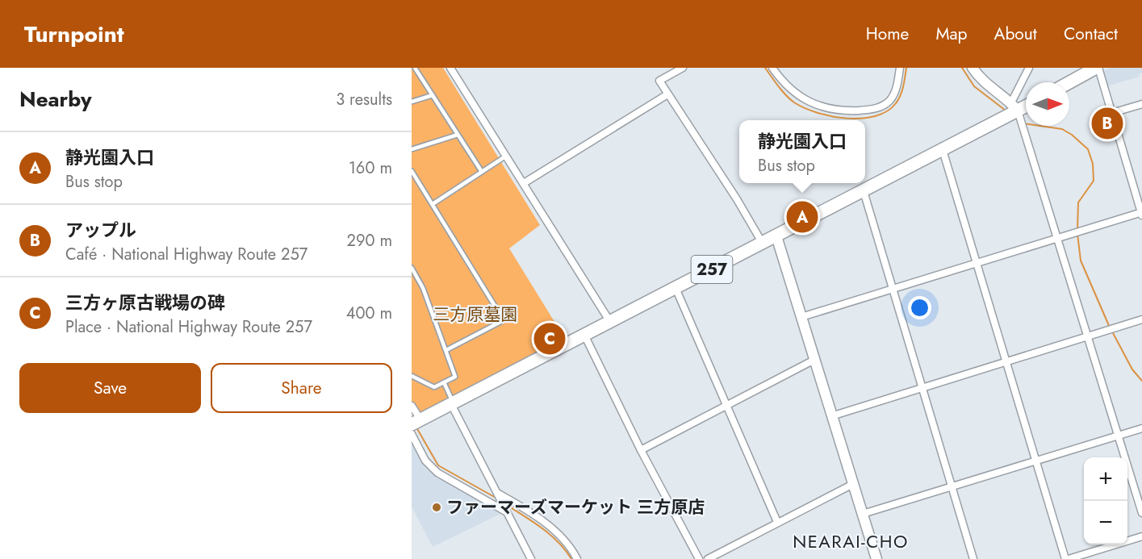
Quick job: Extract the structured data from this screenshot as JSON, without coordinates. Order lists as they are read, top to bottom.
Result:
{
  "streets": {
    "highway": ["257"]
  },
  "districts": ["NEARAI-CHO"],
  "parks": ["三方原墓園"],
  "places": ["ファーマーズマーケット 三方原店"],
  "north": "right",
  "page": {
    "header": "Turnpoint",
    "nav": [
      "Home",
      "Map",
      "About",
      "Contact"
    ],
    "heading": ["Nearby", "3 results"],
    "pins": ["B", "A", "C"],
    "popup": ["静光園入口", "Bus stop"],
    "list": [
      {
        "mark": "A",
        "name": "静光園入口",
        "note": "Bus stop",
        "value": "160 m"
      },
      {
        "mark": "B",
        "name": "アップル",
        "note": "Café · National Highway Route 257",
        "value": "290 m"
      },
      {
        "mark": "C",
        "name": "三方ヶ原古戦場の碑",
        "note": "Place · National Highway Route 257",
        "value": "400 m"
      }
    ],
    "buttons": ["Save", "Share"],
    "map_buttons": ["+", "−"]
  }
}
